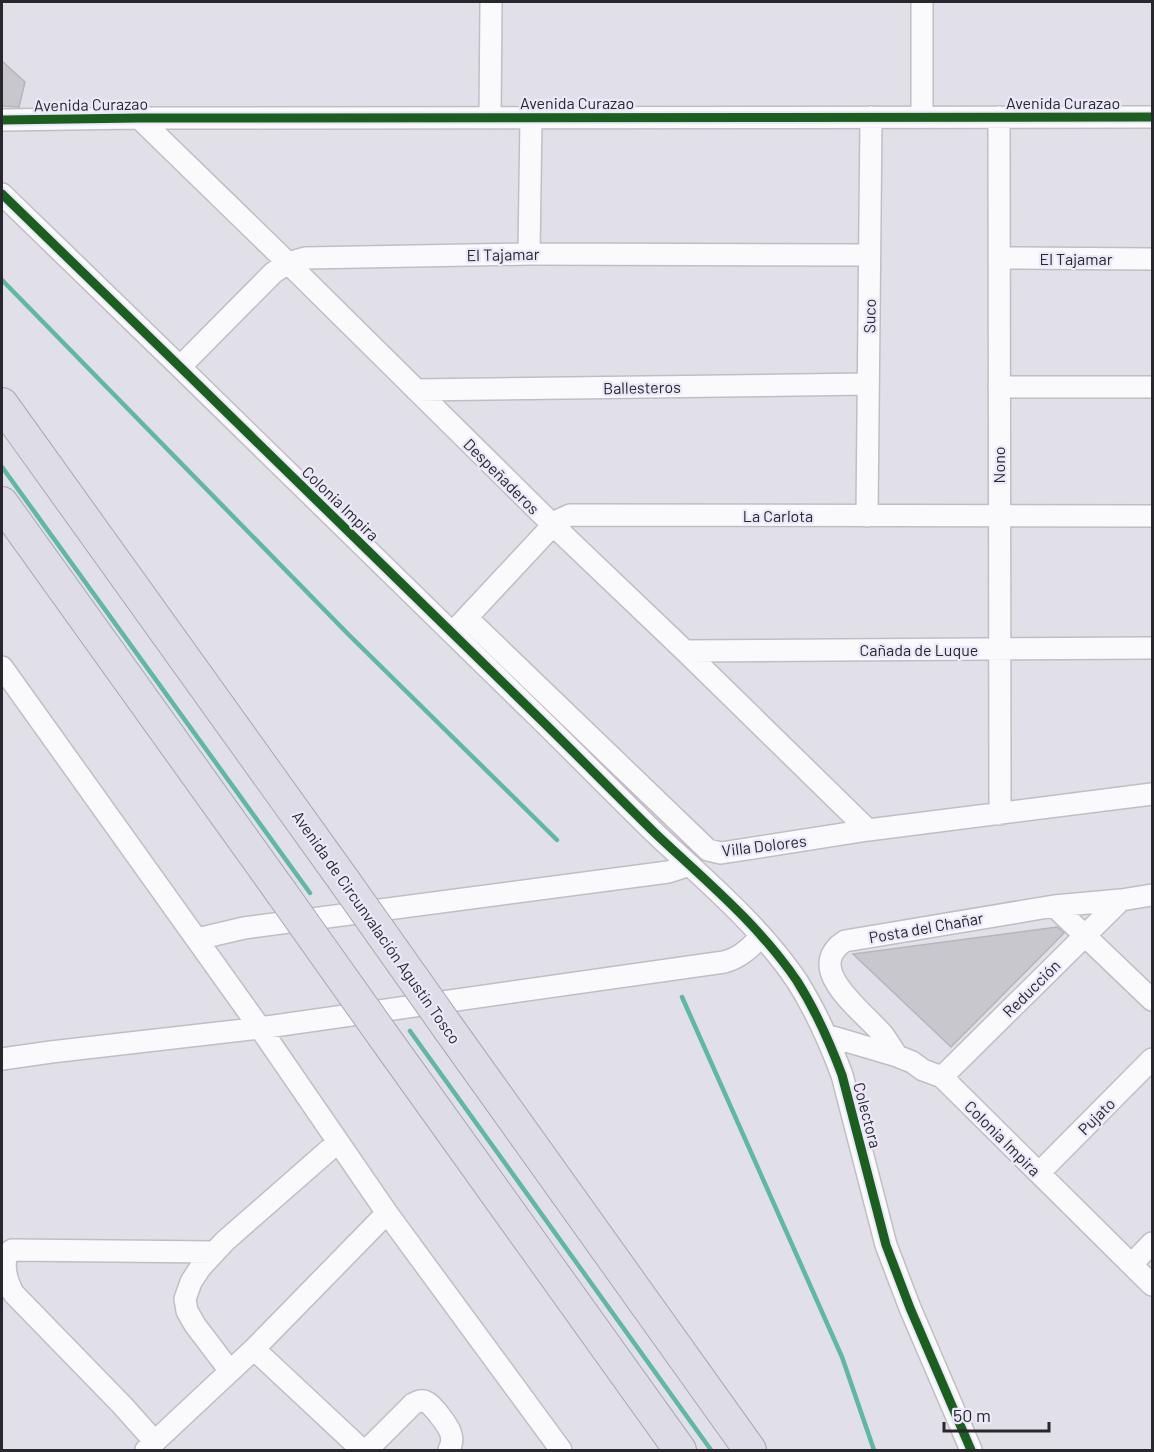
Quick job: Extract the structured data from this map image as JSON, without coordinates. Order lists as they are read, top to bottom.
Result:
{
  "streets": {
    "highway": ["Avenida de Circunvalación Agustín Tosco"],
    "street": [
      "Avenida Curazao",
      "El Tajamar",
      "Suco",
      "Ballesteros",
      "Nono",
      "Despeñaderos",
      "Colonia Impira",
      "La Carlota",
      "Cañada de Luque",
      "Villa Dolores",
      "Posta del Chañar",
      "Reducción",
      "Colectora",
      "Pujato"
    ]
  },
  "crossings": [
    ["Avenida Curazao", "Suco"],
    ["Avenida Curazao", "Nono"],
    ["Avenida Curazao", "Despeñaderos"],
    ["El Tajamar", "Suco"],
    ["El Tajamar", "Nono"],
    ["El Tajamar", "Despeñaderos"],
    ["El Tajamar", "Colonia Impira"],
    ["Suco", "Ballesteros"],
    ["Suco", "La Carlota"],
    ["Ballesteros", "Despeñaderos"],
    ["Nono", "La Carlota"],
    ["Nono", "Cañada de Luque"],
    ["Nono", "Villa Dolores"],
    ["Despeñaderos", "La Carlota"],
    ["Despeñaderos", "Cañada de Luque"],
    ["Despeñaderos", "Villa Dolores"],
    ["Colonia Impira", "La Carlota"],
    ["Colonia Impira", "Villa Dolores"],
    ["Colonia Impira", "Posta del Chañar"],
    ["Colonia Impira", "Reducción"],
    ["Colonia Impira", "Colectora"],
    ["Colonia Impira", "Pujato"],
    ["La Carlota", "Villa Dolores"],
    ["Posta del Chañar", "Reducción"]
  ],
  "scale_bar": "50 m"
}
